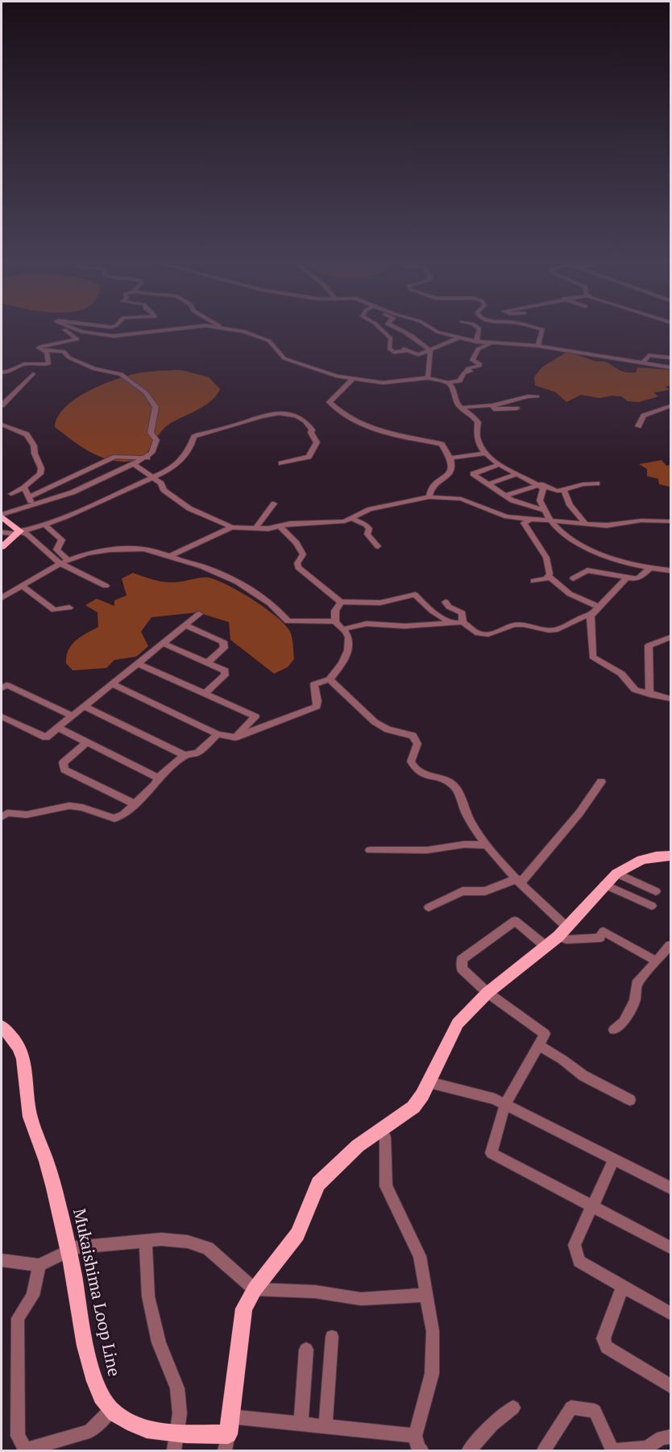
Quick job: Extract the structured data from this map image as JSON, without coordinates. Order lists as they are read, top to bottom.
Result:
{
  "streets": {
    "main road": ["Mukaishima Loop Line"]
  }
}
